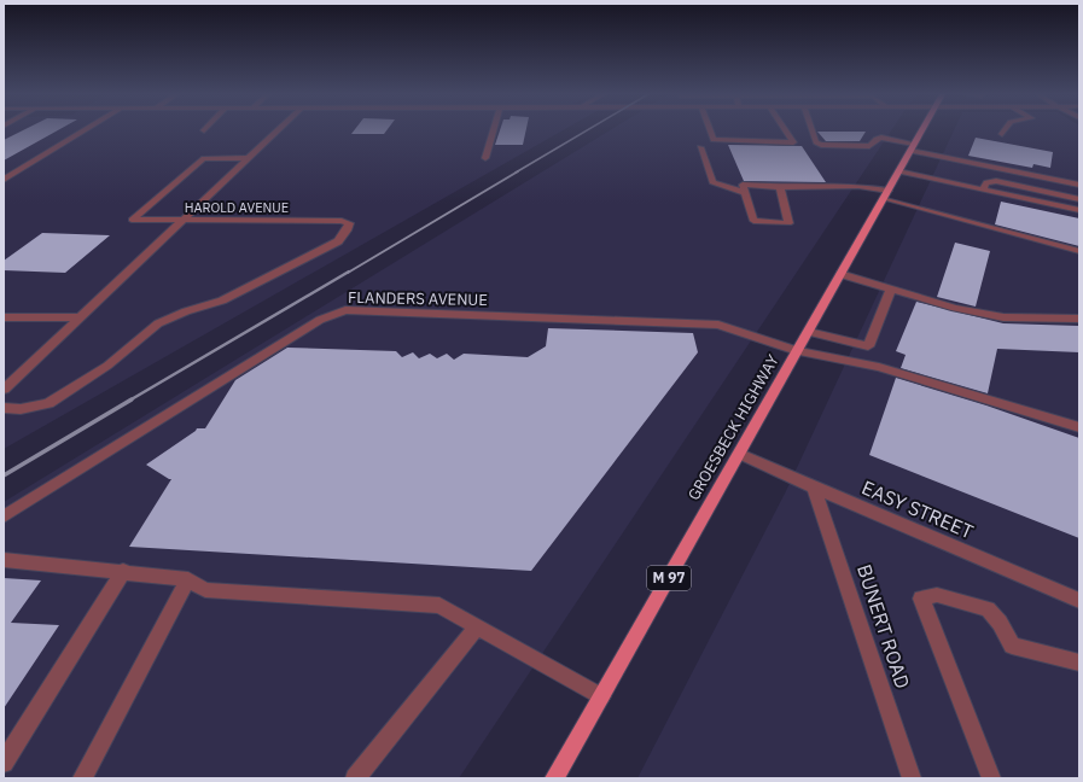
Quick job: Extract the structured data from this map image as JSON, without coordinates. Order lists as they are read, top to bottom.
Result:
{
  "streets": {
    "main road": ["GROESBECK HIGHWAY", "M 97"],
    "street": [
      "HAROLD AVENUE",
      "FLANDERS AVENUE",
      "EASY STREET",
      "BUNERT ROAD"
    ]
  },
  "crossings": [
    ["FLANDERS AVENUE", "GROESBECK HIGHWAY"],
    ["GROESBECK HIGHWAY", "EASY STREET"],
    ["EASY STREET", "BUNERT ROAD"]
  ]
}
